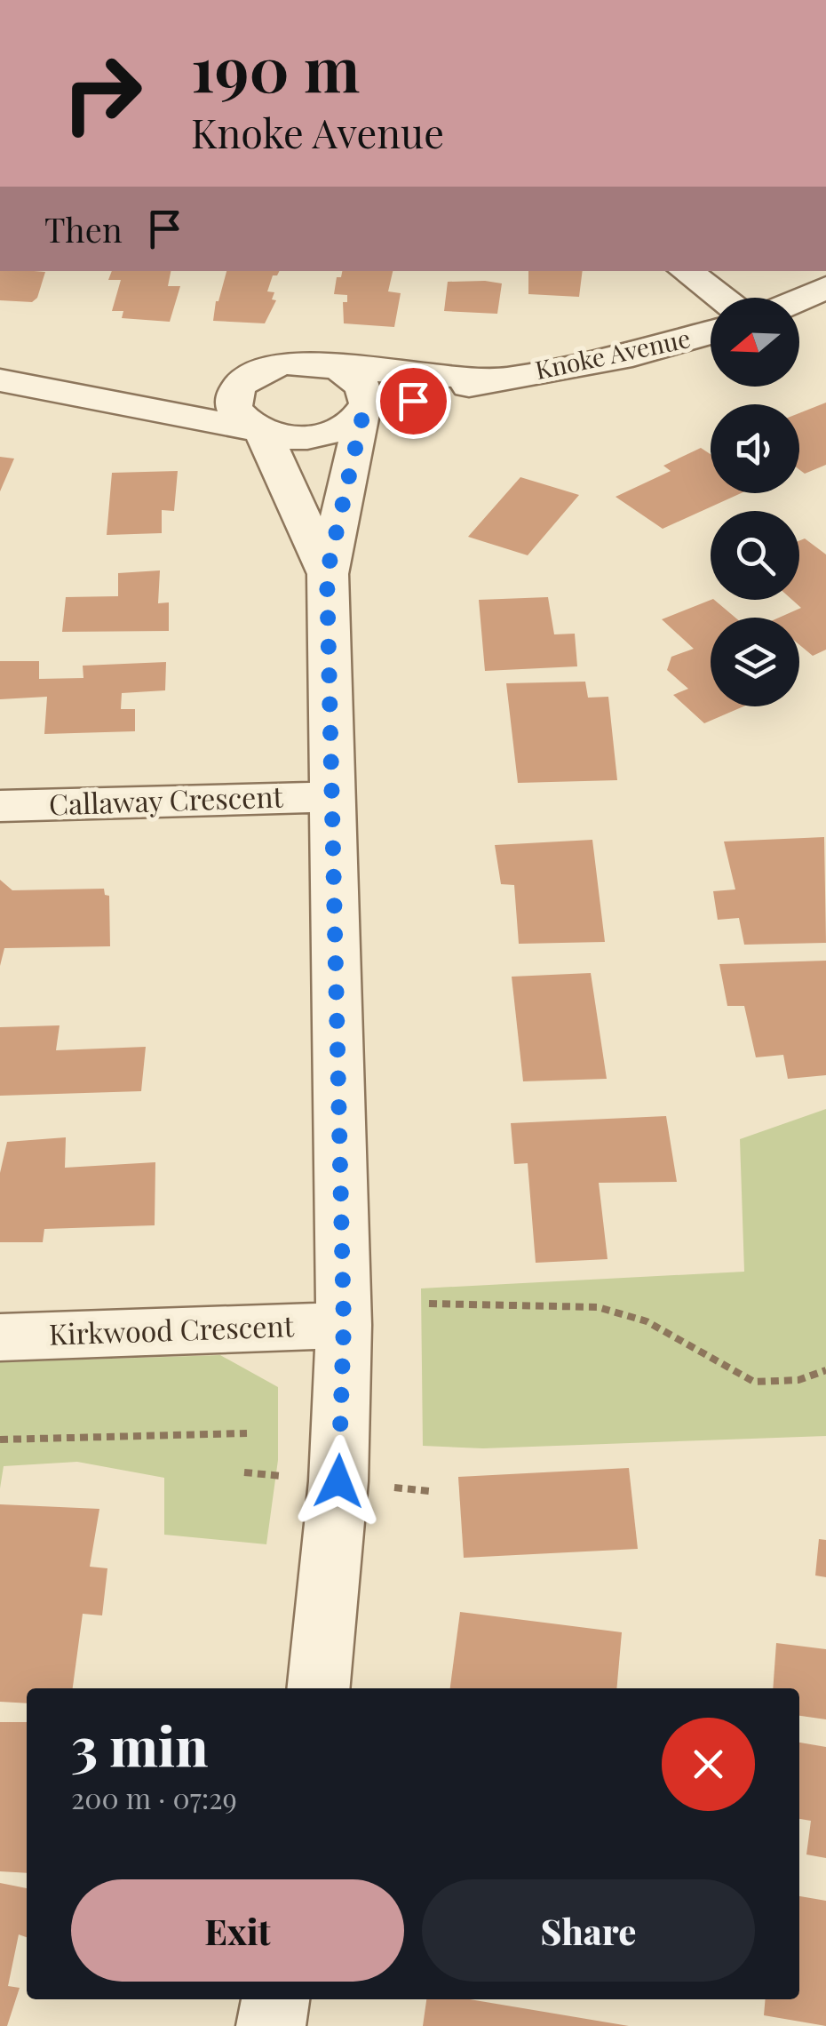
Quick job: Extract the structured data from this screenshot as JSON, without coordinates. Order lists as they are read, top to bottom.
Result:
{
  "streets": {
    "street": ["Knoke Avenue", "Callaway Crescent", "Kirkwood Crescent"]
  },
  "north": "left",
  "page": {
    "turn": ["190 m", "Knoke Avenue"],
    "then": "Then",
    "heading": ["3 min", "200 m · 07:29"],
    "buttons": ["Exit", "Share"]
  }
}
